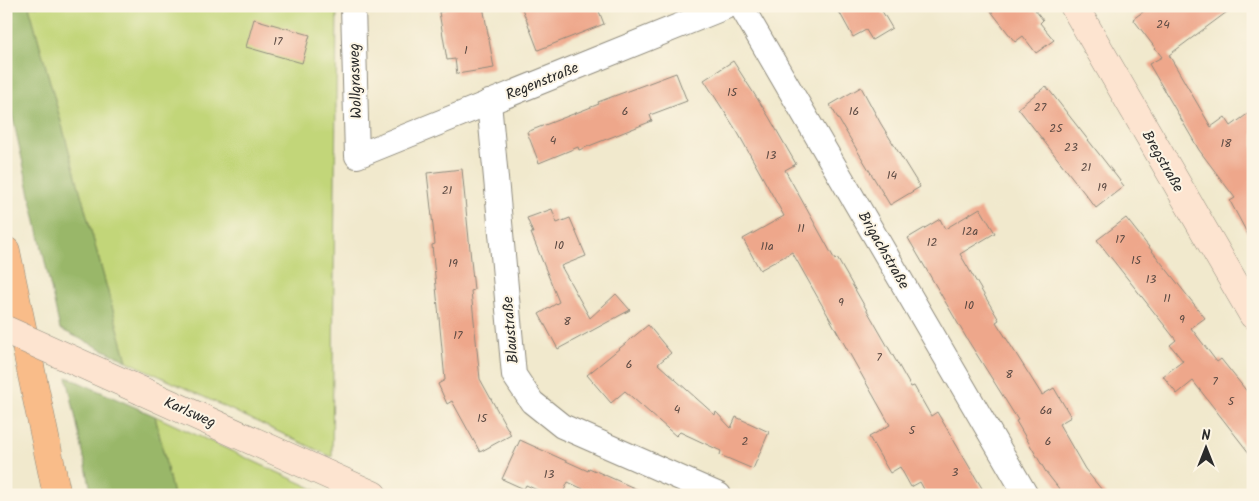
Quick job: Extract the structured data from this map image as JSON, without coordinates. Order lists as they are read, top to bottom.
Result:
{
  "streets": {
    "street": [
      "Wollgrasweg",
      "Regenstraße",
      "Bregstraße",
      "Brigachstraße",
      "Blaustraße",
      "Karlsweg"
    ]
  },
  "crossings": [
    ["Wollgrasweg", "Regenstraße"],
    ["Regenstraße", "Blaustraße"]
  ],
  "house_numbers": [
    "24",
    "17",
    "1",
    "15",
    "27",
    "6",
    "16",
    "25",
    "4",
    "18",
    "23",
    "13",
    "21",
    "14",
    "19",
    "21",
    "11",
    "12a",
    "17",
    "12",
    "10",
    "11a",
    "15",
    "19",
    "13",
    "11",
    "9",
    "10",
    "9",
    "8",
    "17",
    "7",
    "6",
    "8",
    "7",
    "5",
    "4",
    "6a",
    "15",
    "5",
    "2",
    "6",
    "3",
    "13"
  ],
  "north": "top"
}
